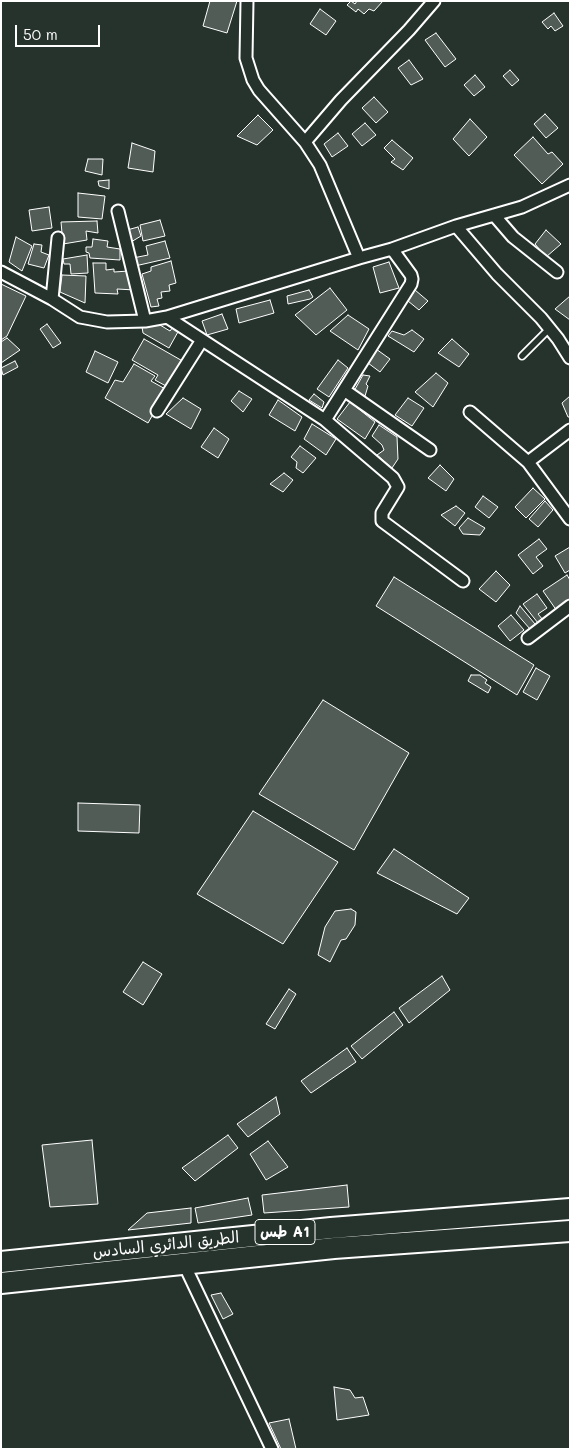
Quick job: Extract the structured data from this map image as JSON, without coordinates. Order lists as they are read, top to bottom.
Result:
{
  "streets": {
    "highway": ["طس A1", "الطريق الدائري السادس"]
  },
  "scale_bar": "50 m"
}
